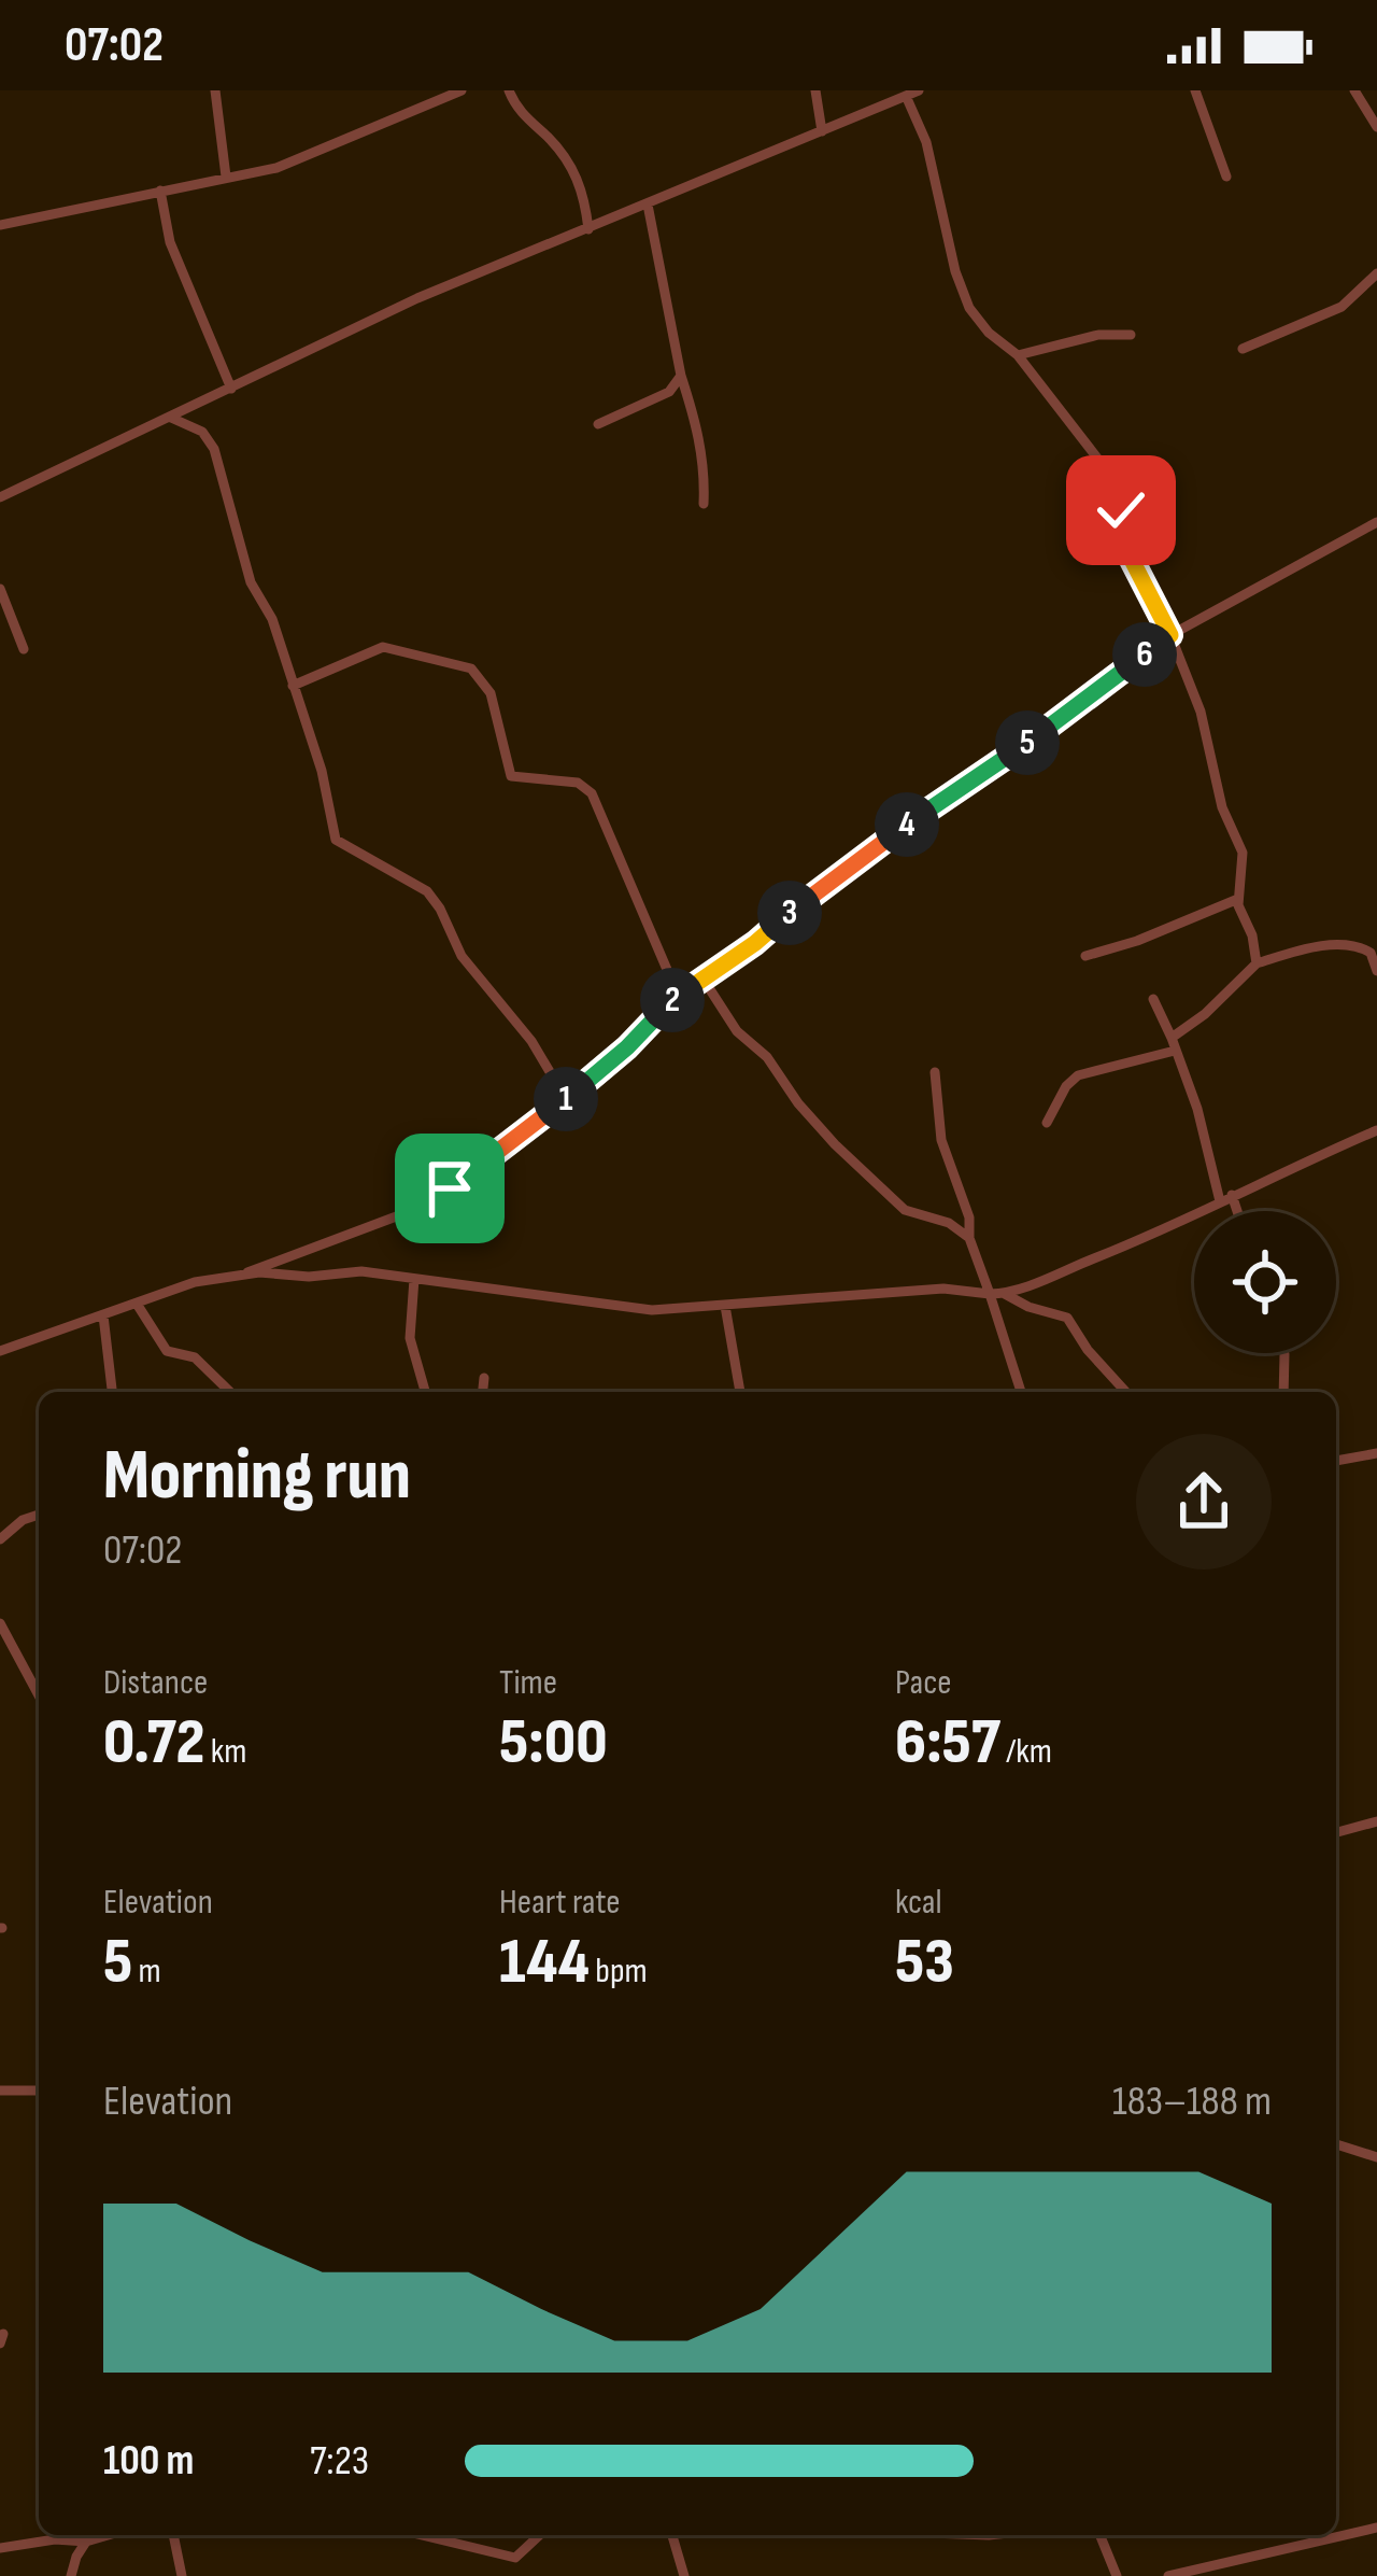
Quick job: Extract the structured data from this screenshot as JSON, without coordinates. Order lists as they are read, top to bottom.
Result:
{
  "page": {
    "status": "07:02",
    "pins": [
      "6",
      "5",
      "4",
      "3",
      "2",
      "1"
    ],
    "heading": ["Morning run", "07:02"],
    "stats": [
      ["Distance", "0.72 km"],
      ["Time", "5:00"],
      ["Pace", "6:57 /km"],
      ["Elevation", "5 m"],
      ["Heart rate", "144 bpm"],
      ["kcal", "53"]
    ],
    "chart": ["Elevation", "183–188 m"],
    "list": [
      {
        "name": "100 m",
        "note": "7:23"
      }
    ]
  }
}
